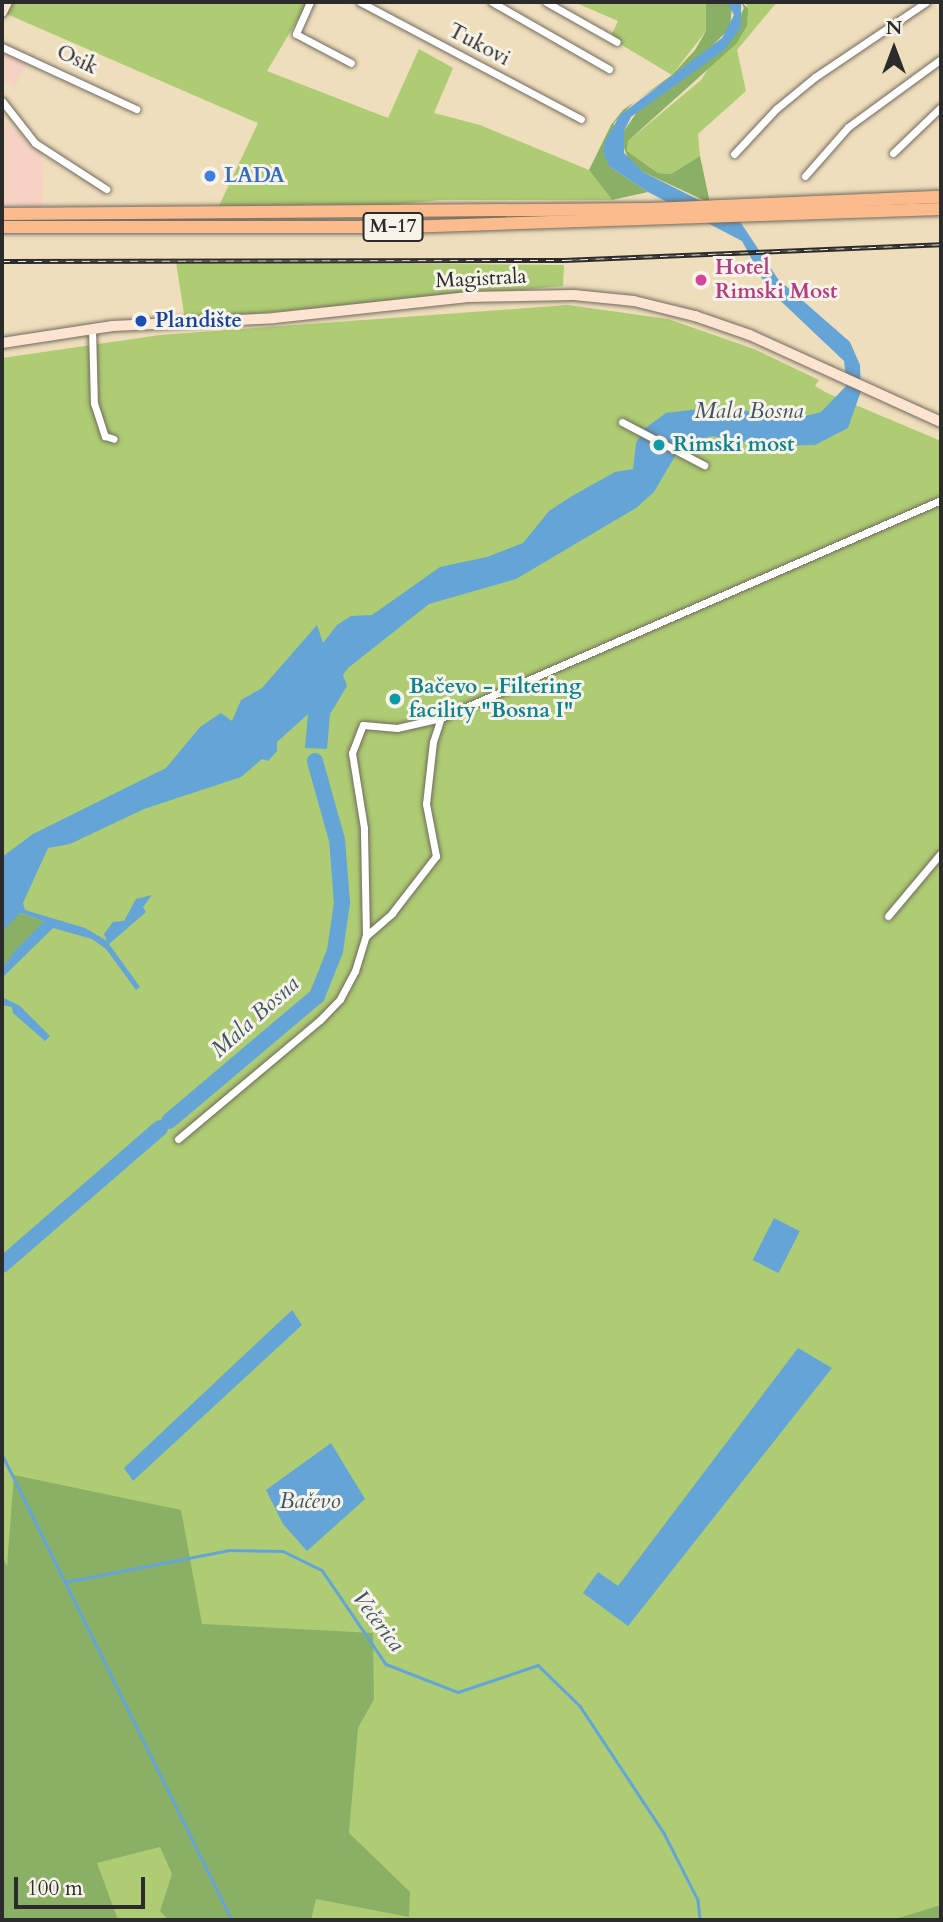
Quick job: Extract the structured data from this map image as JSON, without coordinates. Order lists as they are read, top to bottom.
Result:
{
  "streets": {
    "highway": ["M-17"],
    "main road": ["Magistrala"],
    "street": ["Tukovi", "Osik"]
  },
  "water": ["Mala Bosna", "Bačevo", "Večerica"],
  "places": [
    "LADA",
    "Hotel Rimski Most",
    "Plandište",
    "Rimski most",
    "Bačevo - Filtering facility \"Bosna I\""
  ],
  "scale_bar": "100 m",
  "north": "top"
}
